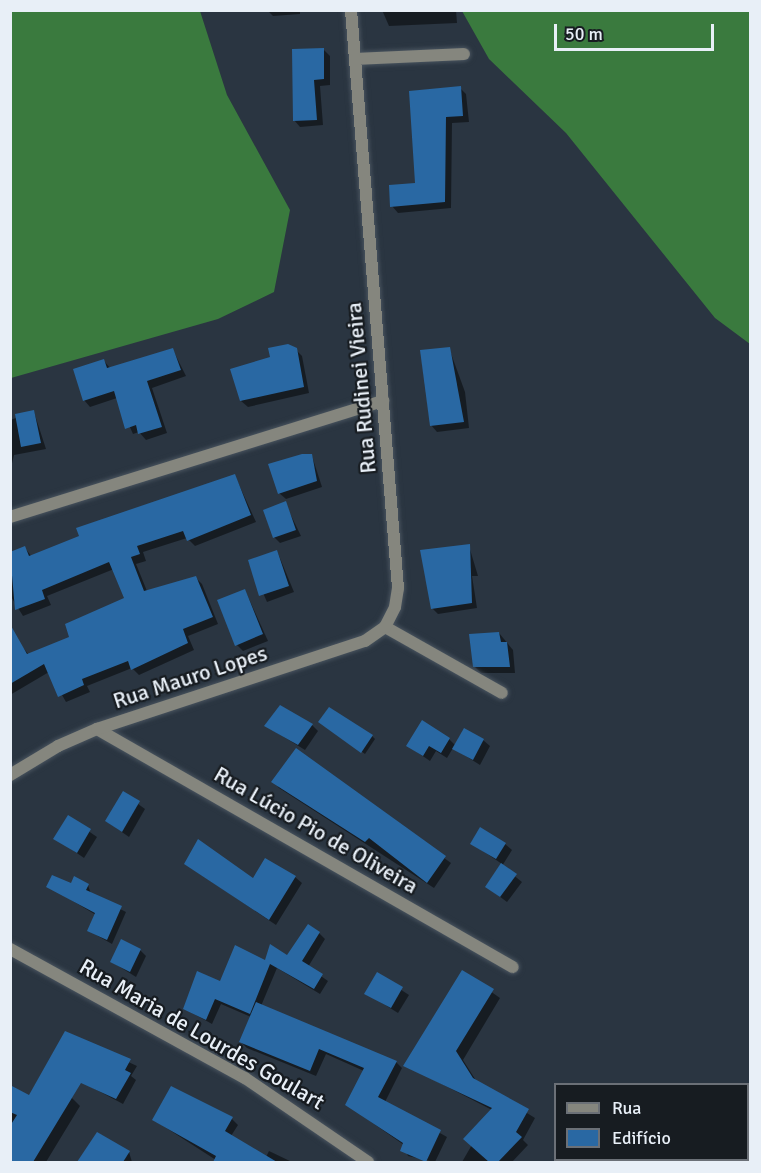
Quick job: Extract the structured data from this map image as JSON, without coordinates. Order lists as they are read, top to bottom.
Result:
{
  "streets": {
    "street": [
      "Rua Rudinei Vieira",
      "Rua Mauro Lopes",
      "Rua Lúcio Pio de Oliveira",
      "Rua Maria de Lourdes Goulart"
    ]
  },
  "crossings": [
    ["Rua Rudinei Vieira", "Rua Mauro Lopes"],
    ["Rua Mauro Lopes", "Rua Lúcio Pio de Oliveira"]
  ],
  "legend": ["Rua", "Edifício"],
  "scale_bar": "50 m"
}
